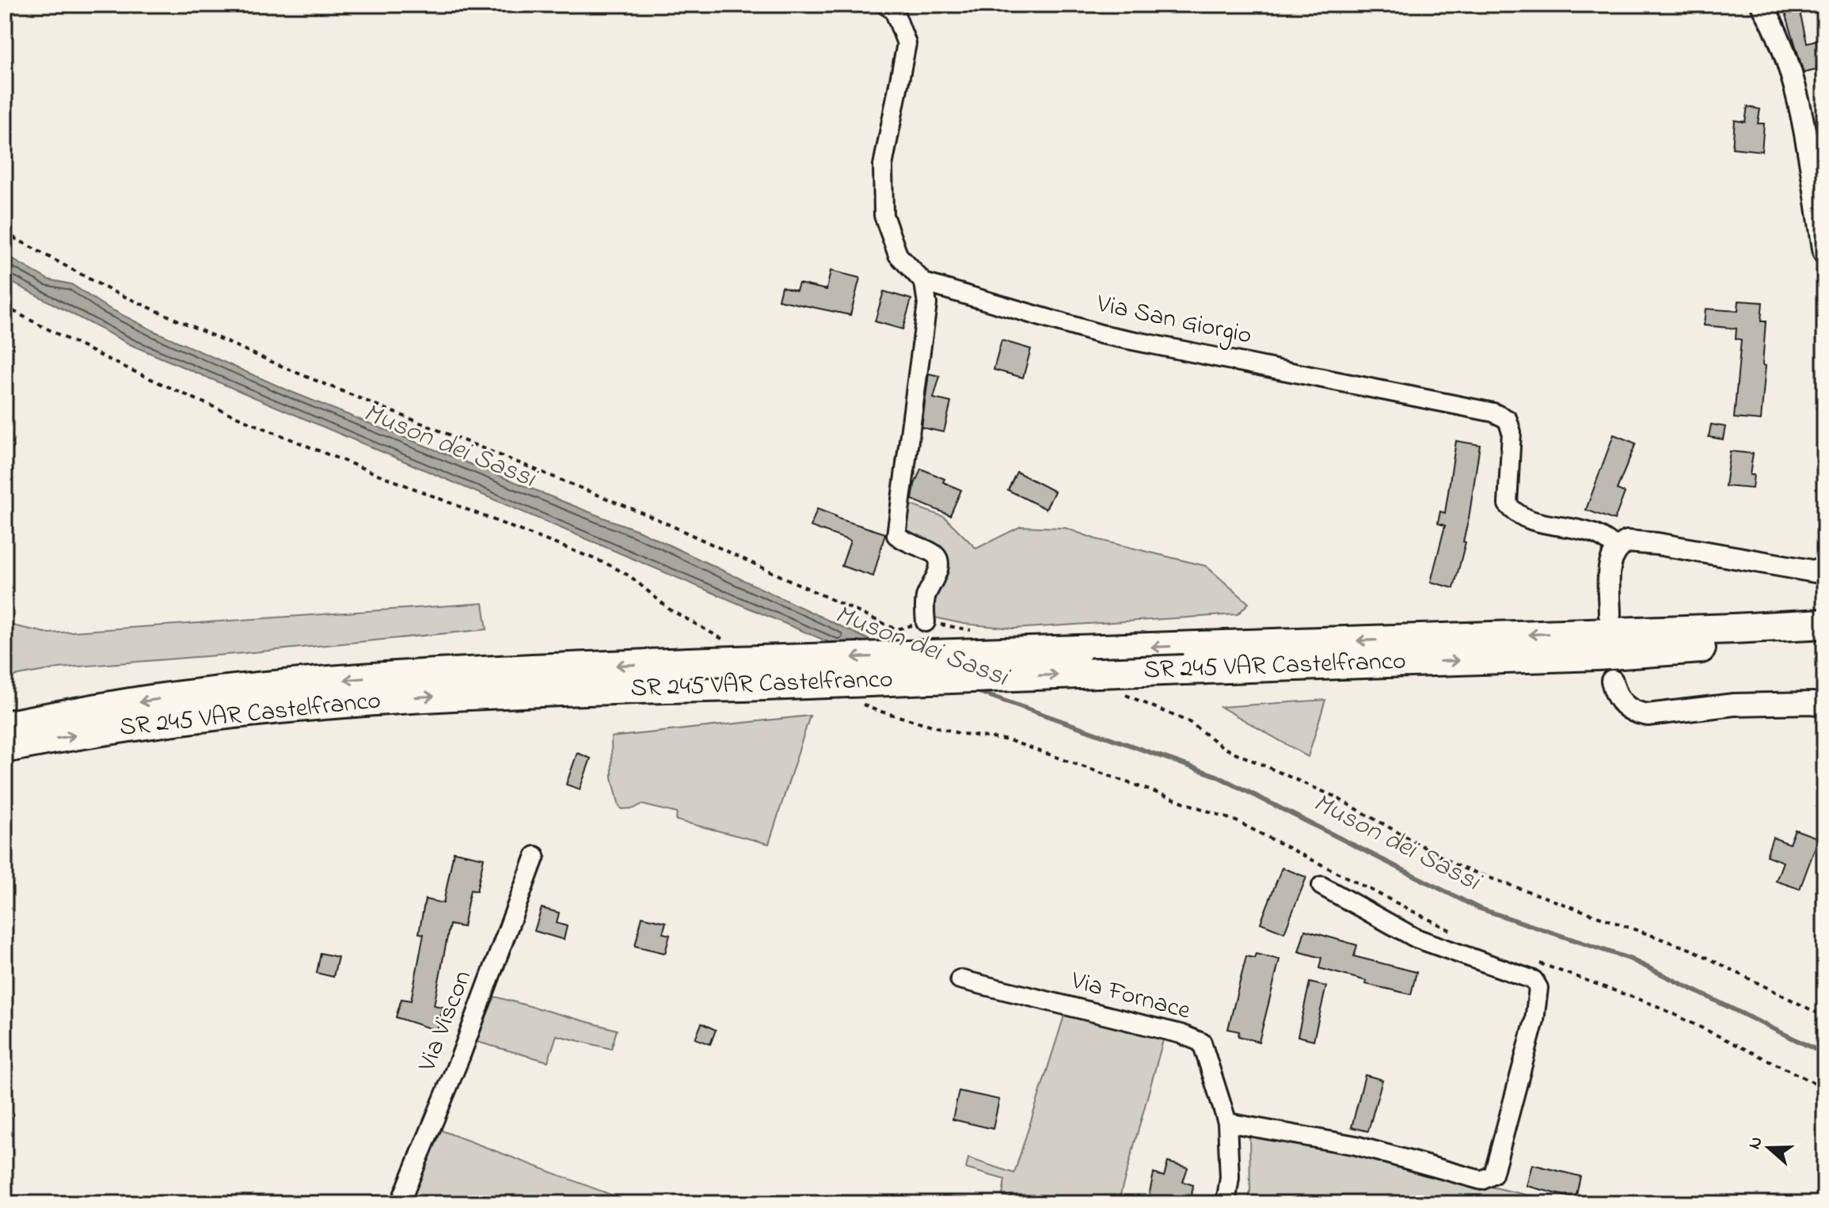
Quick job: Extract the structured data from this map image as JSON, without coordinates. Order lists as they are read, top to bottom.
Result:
{
  "streets": {
    "highway": ["SR 245 VAR Castelfranco"],
    "street": ["Via San Giorgio", "Via Fornace", "Via Viscon"]
  },
  "water": ["Muson dei Sassi"],
  "north": "left"
}
